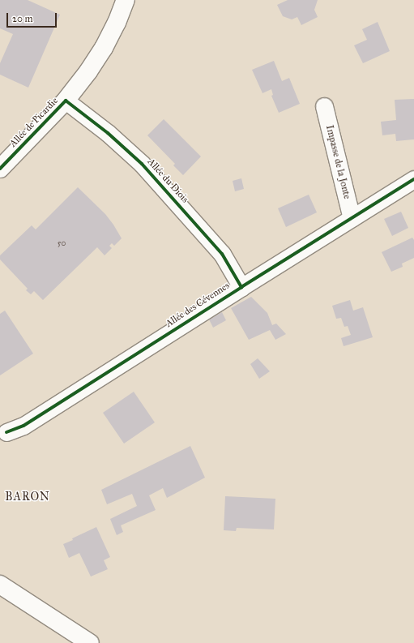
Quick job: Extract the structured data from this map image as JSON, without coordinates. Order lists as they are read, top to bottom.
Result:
{
  "streets": {
    "main road": ["Allée de Picardie"],
    "street": ["Impasse de la Jonte", "Allée du Diois", "Allée des Cévennes"]
  },
  "crossings": [
    ["Allée de Picardie", "Allée du Diois"],
    ["Impasse de la Jonte", "Allée des Cévennes"],
    ["Allée du Diois", "Allée des Cévennes"]
  ],
  "districts": ["BARON"],
  "house_numbers": ["50"],
  "scale_bar": "20 m"
}
